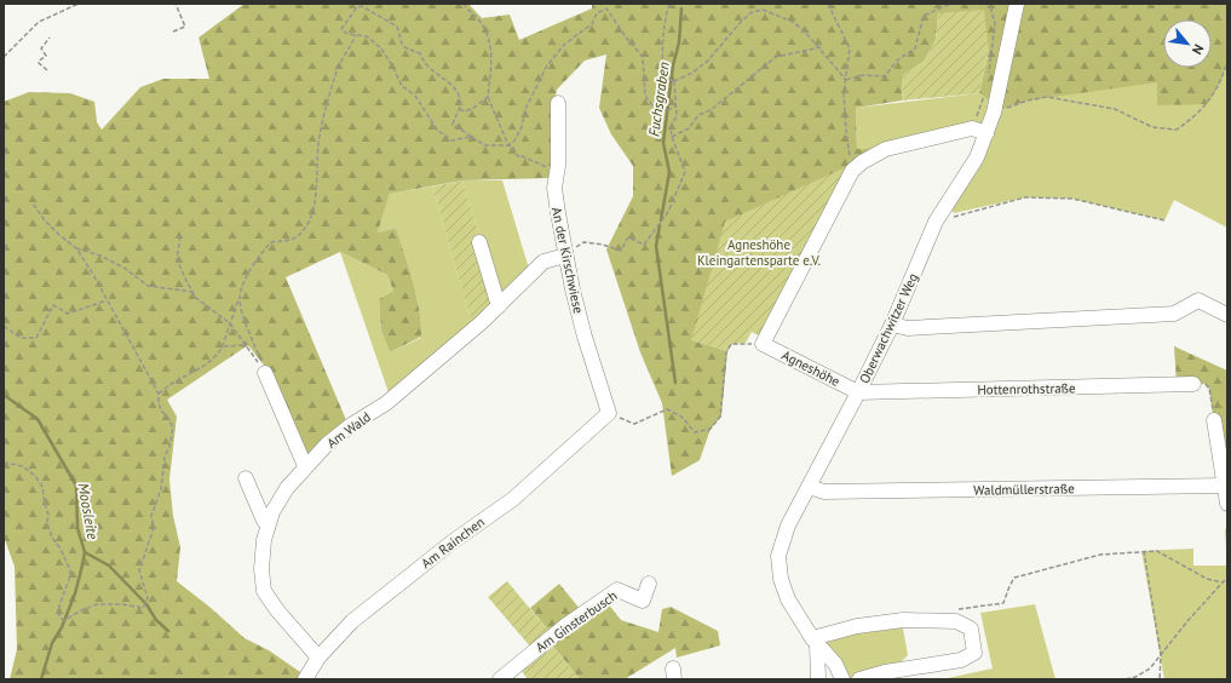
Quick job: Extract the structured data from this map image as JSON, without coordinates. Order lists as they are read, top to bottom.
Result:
{
  "streets": {
    "street": [
      "An der Kirschwiese",
      "Oberwachwitzer Weg",
      "Agneshöhe",
      "Hottenrothstraße",
      "Am Wald",
      "Waldmüllerstraße",
      "Am Rainchen",
      "Am Ginsterbusch"
    ]
  },
  "crossings": [
    ["An der Kirschwiese", "Am Wald"],
    ["An der Kirschwiese", "Am Rainchen"],
    ["Oberwachwitzer Weg", "Agneshöhe"],
    ["Oberwachwitzer Weg", "Hottenrothstraße"],
    ["Oberwachwitzer Weg", "Waldmüllerstraße"],
    ["Agneshöhe", "Hottenrothstraße"],
    ["Am Wald", "Am Rainchen"]
  ],
  "water": ["Fuchsgraben", "Moosleite"],
  "parks": ["Agneshöhe Kleingartensparte e.V."],
  "north": "bottom right"
}
